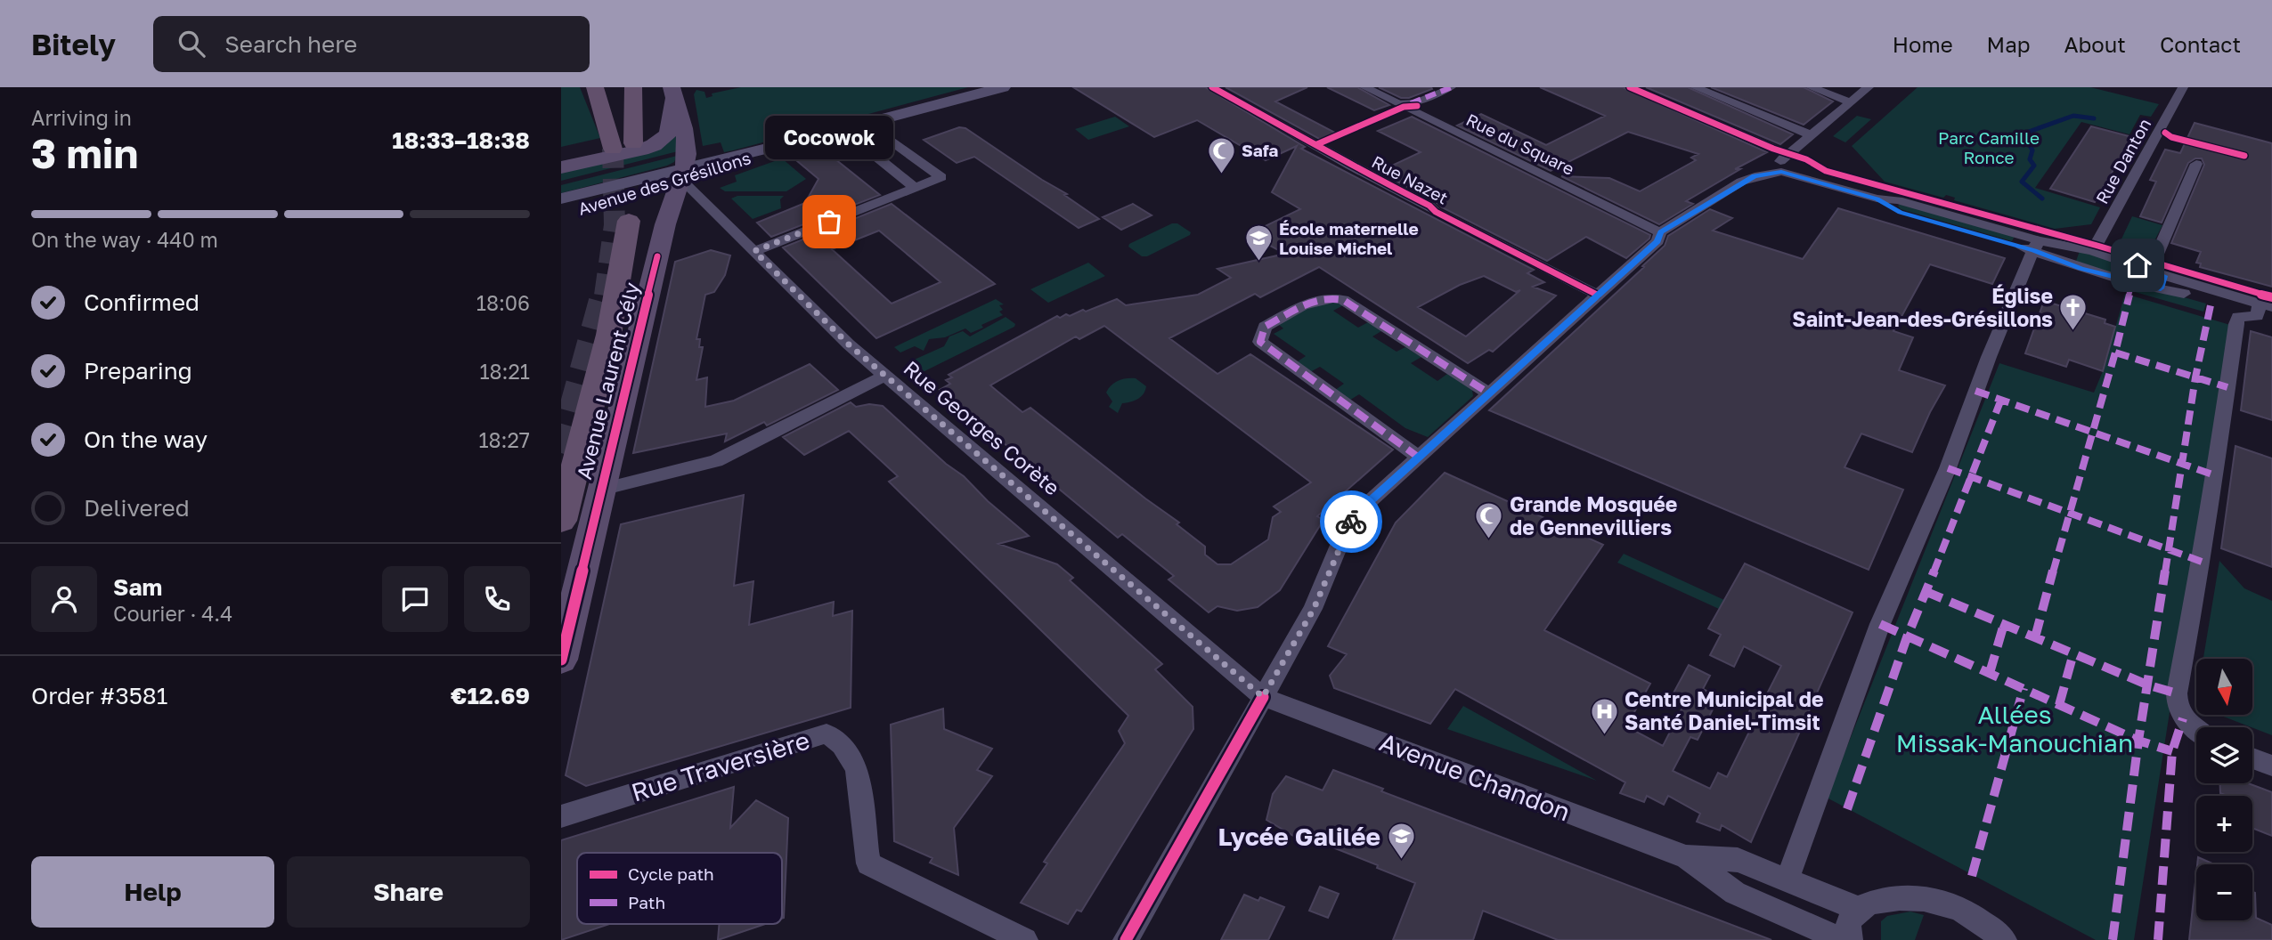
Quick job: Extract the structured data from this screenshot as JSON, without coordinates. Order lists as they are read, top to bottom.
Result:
{
  "streets": {
    "main road": ["Avenue des Grésillons", "Avenue Laurent Cély"],
    "street": [
      "Rue du Square",
      "Rue Danton",
      "Rue Nazet",
      "Rue Georges Corète",
      "Rue Traversière",
      "Avenue Chandon"
    ]
  },
  "crossings": [
    ["Avenue des Grésillons", "Avenue Laurent Cély"],
    ["Avenue des Grésillons", "Rue Georges Corète"],
    ["Avenue Laurent Cély", "Rue Georges Corète"],
    ["Rue Georges Corète", "Avenue Chandon"]
  ],
  "parks": ["Parc Camille Ronce", "Allées Missak-Manouchian"],
  "places": {
    "mosque": ["Safa", "Grande Mosquée de Gennevilliers"],
    "other": ["Cocowok"],
    "school or university": ["École maternelle Louise Michel", "Lycée Galilée"],
    "church": ["Église Saint-Jean-des-Grésillons"],
    "hospital": ["Centre Municipal de Santé Daniel-Timsit"]
  },
  "legend": ["Cycle path", "Path"],
  "north": "bottom",
  "page": {
    "header": "Bitely",
    "search": "Search here",
    "nav": [
      "Home",
      "Map",
      "About",
      "Contact"
    ],
    "heading": ["3 min", "Arriving in", "18:33–18:38"],
    "panel": [
      "Sam",
      "Courier · 4.4",
      "Order #3581",
      "€12.69"
    ],
    "bubble": "Cocowok",
    "bar": "On the way · 440 m",
    "list": [
      ["Confirmed", "18:06"],
      ["Preparing", "18:21"],
      ["On the way", "18:27"],
      "Delivered"
    ],
    "map_buttons": ["+", "−"],
    "buttons": ["Help", "Share"]
  }
}
